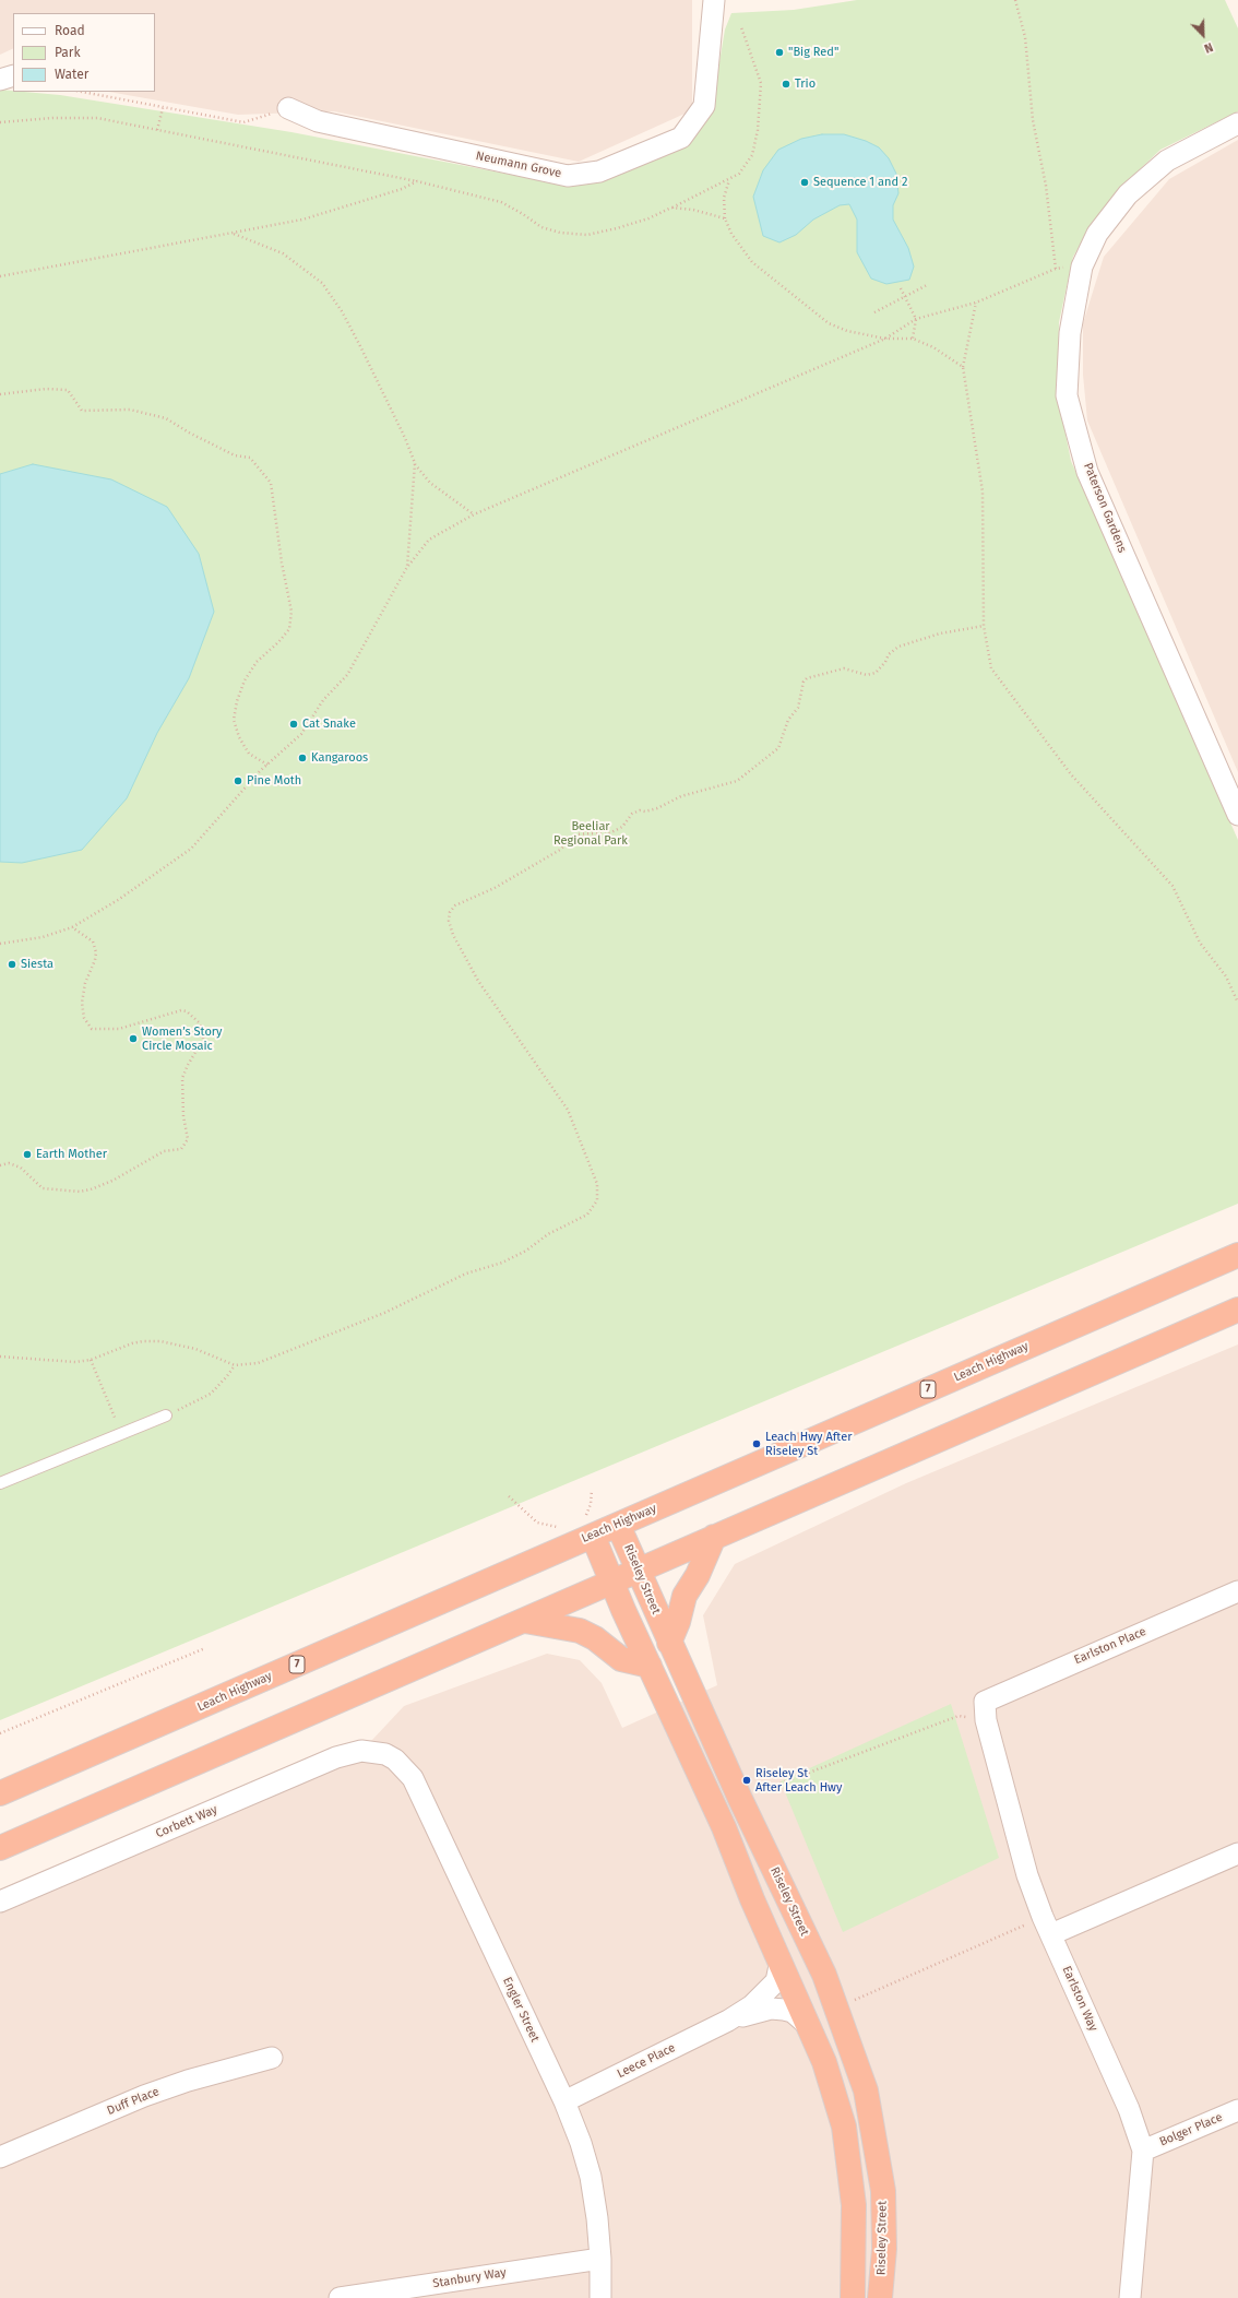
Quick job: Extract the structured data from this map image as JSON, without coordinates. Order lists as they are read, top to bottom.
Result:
{
  "streets": {
    "highway": ["Leach Highway", "7", "Riseley Street"],
    "street": [
      "Neumann Grove",
      "Paterson Gardens",
      "Earlston Place",
      "Corbett Way",
      "Earlston Way",
      "Engler Street",
      "Leece Place",
      "Duff Place",
      "Bolger Place",
      "Stanbury Way"
    ]
  },
  "crossings": [
    ["Leach Highway", "Riseley Street"],
    ["Earlston Place", "Earlston Way"],
    ["Corbett Way", "Engler Street"],
    ["Earlston Way", "Bolger Place"],
    ["Engler Street", "Leece Place"],
    ["Engler Street", "Stanbury Way"]
  ],
  "parks": ["Beeliar Regional Park"],
  "places": [
    "\"Big Red\"",
    "Trio",
    "Sequence 1 and 2",
    "Cat Snake",
    "Kangaroos",
    "Pine Moth",
    "Siesta",
    "Women’s Story Circle Mosaic",
    "Earth Mother",
    "Leach Hwy After Riseley St",
    "Riseley St After Leach Hwy"
  ],
  "legend": ["Road", "Park", "Water"],
  "north": "bottom right"
}
